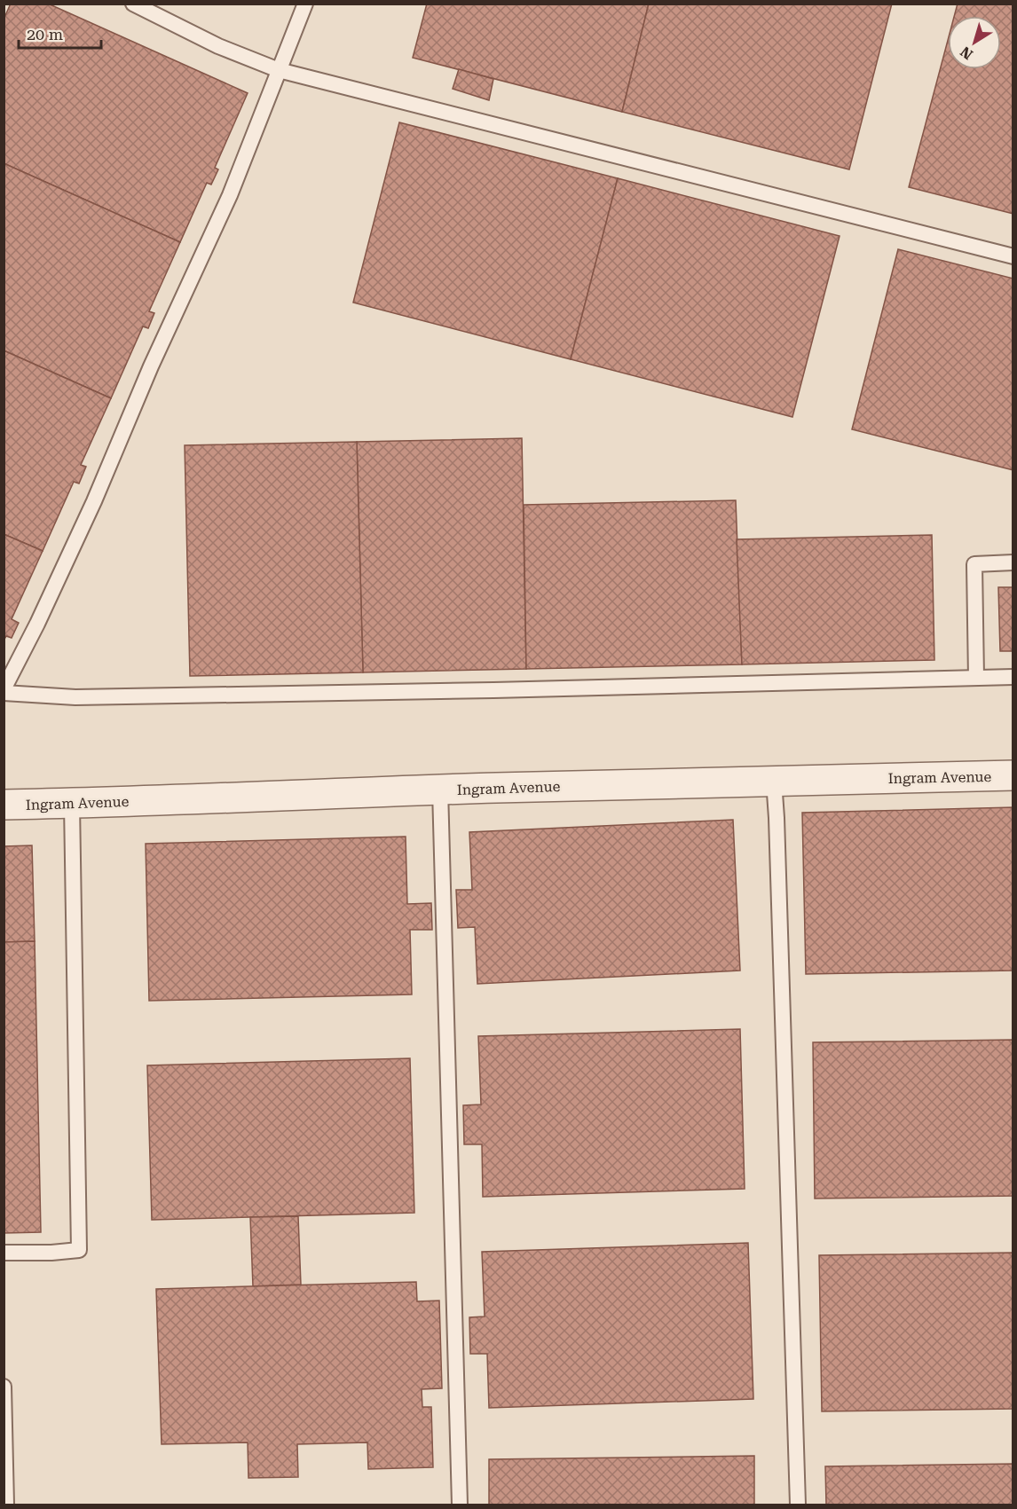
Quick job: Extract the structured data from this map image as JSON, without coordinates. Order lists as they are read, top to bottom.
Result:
{
  "streets": {
    "street": ["Ingram Avenue"]
  },
  "scale_bar": "20 m",
  "north": "bottom left"
}
